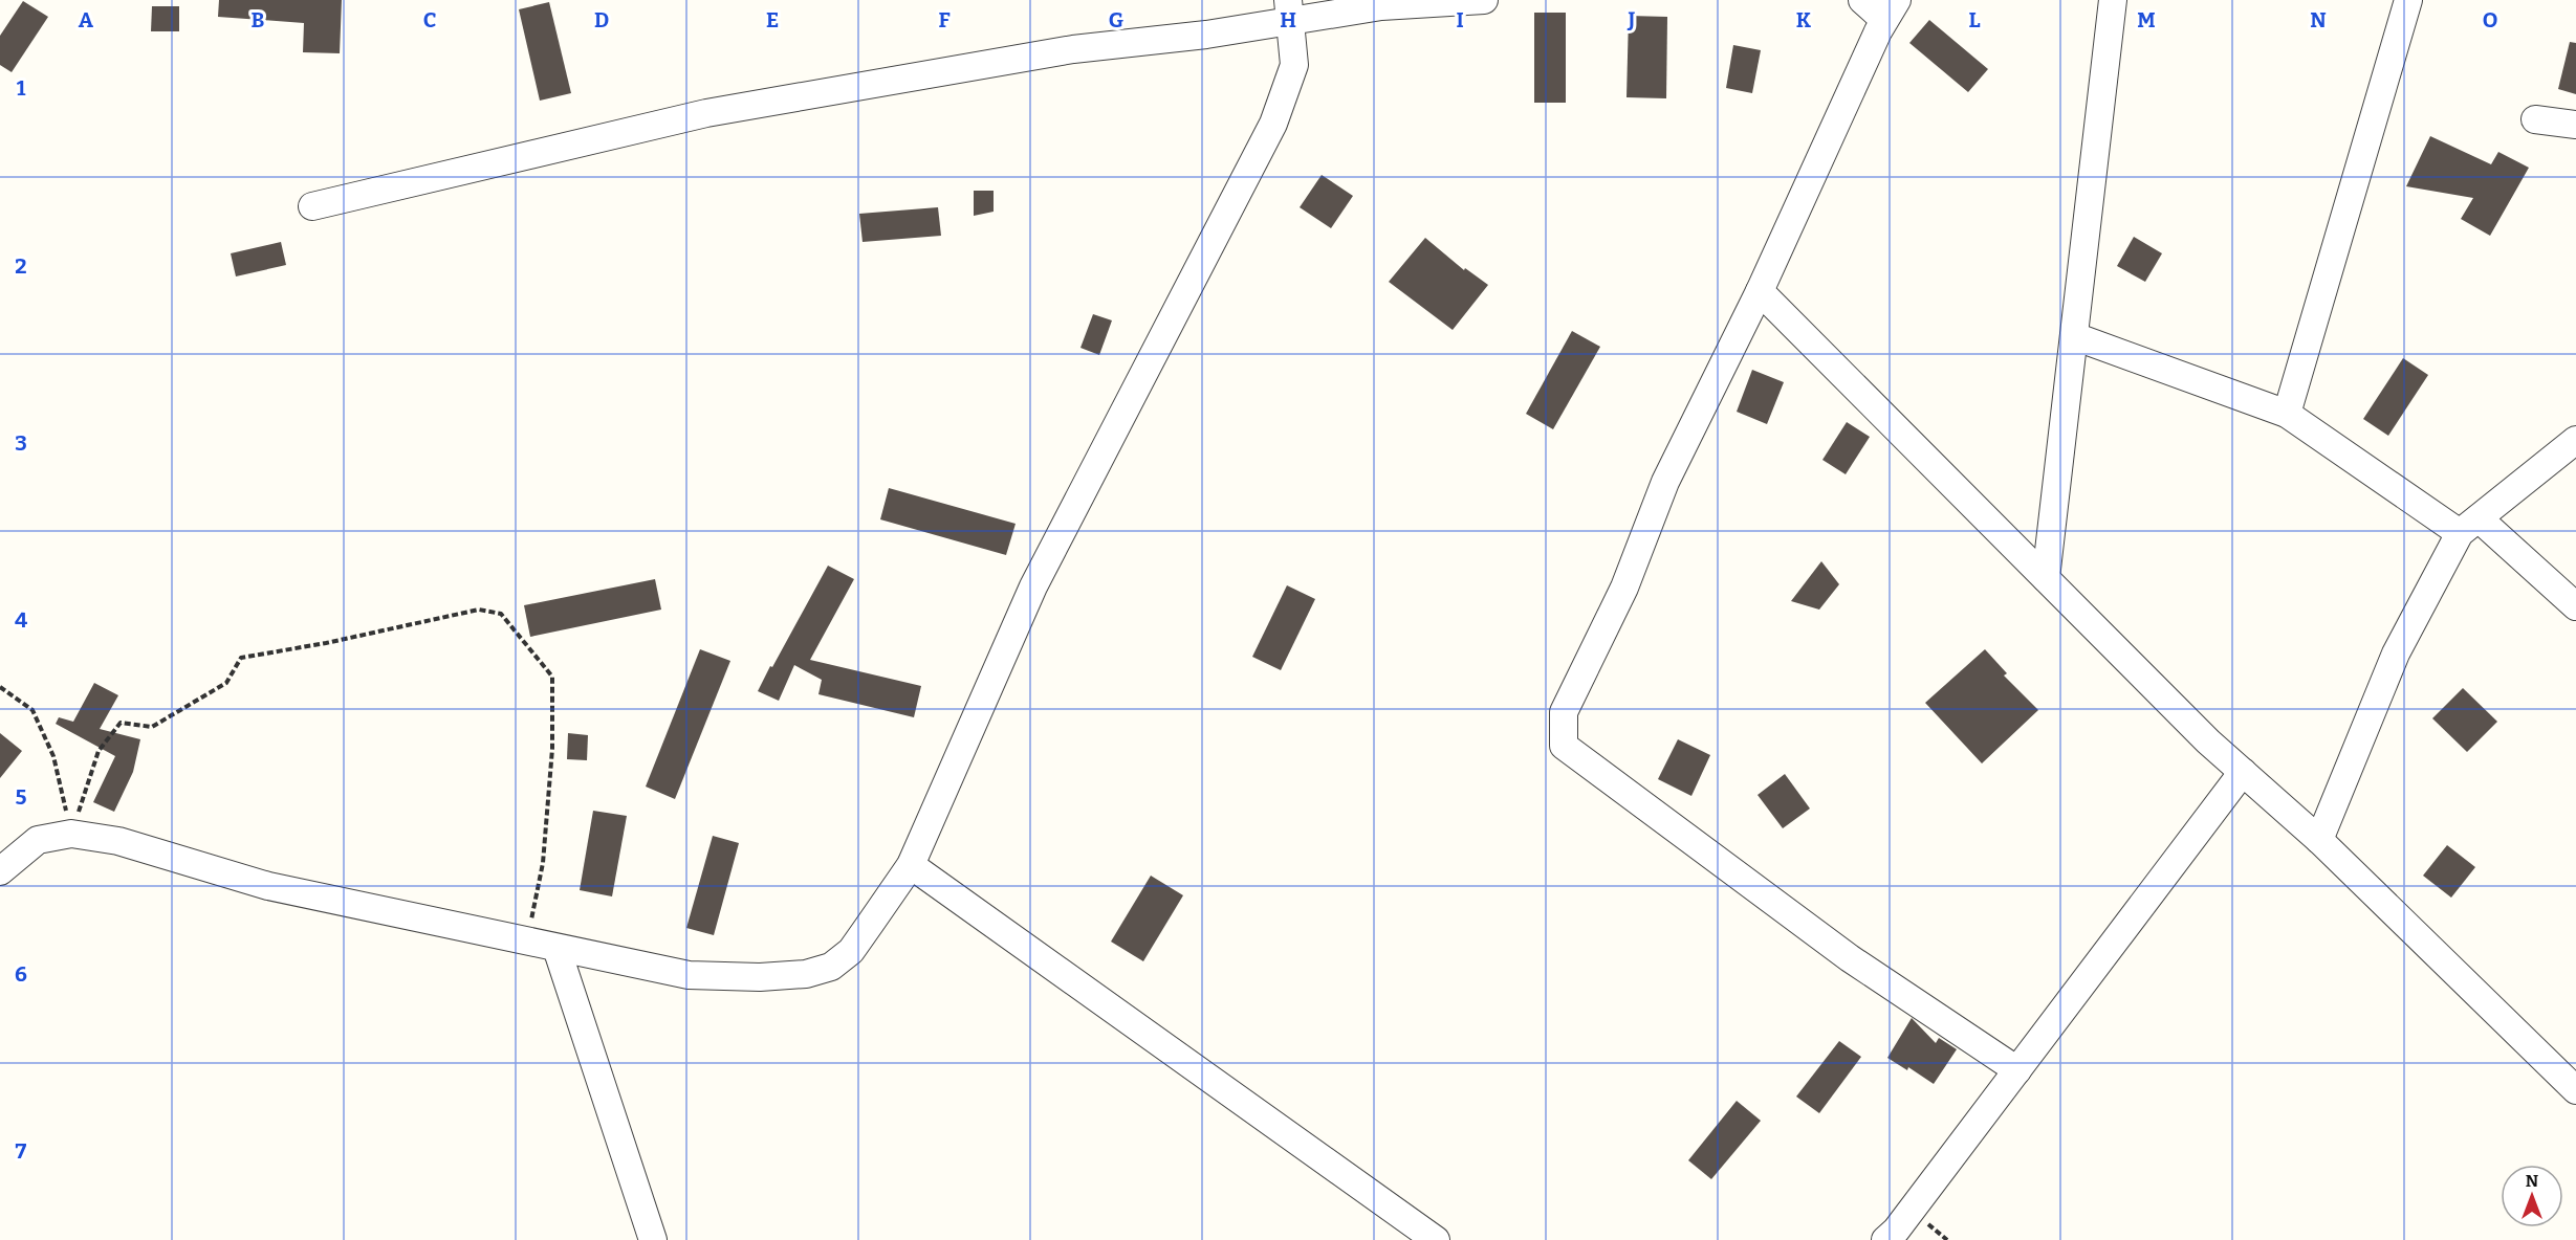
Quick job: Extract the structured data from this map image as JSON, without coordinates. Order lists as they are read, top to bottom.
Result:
{
  "north": "top",
  "grid": {
    "columns": [
      "A",
      "B",
      "C",
      "D",
      "E",
      "F",
      "G",
      "H",
      "I",
      "J",
      "K",
      "L",
      "M",
      "N",
      "O"
    ],
    "rows": [
      "1",
      "2",
      "3",
      "4",
      "5",
      "6",
      "7"
    ]
  }
}
